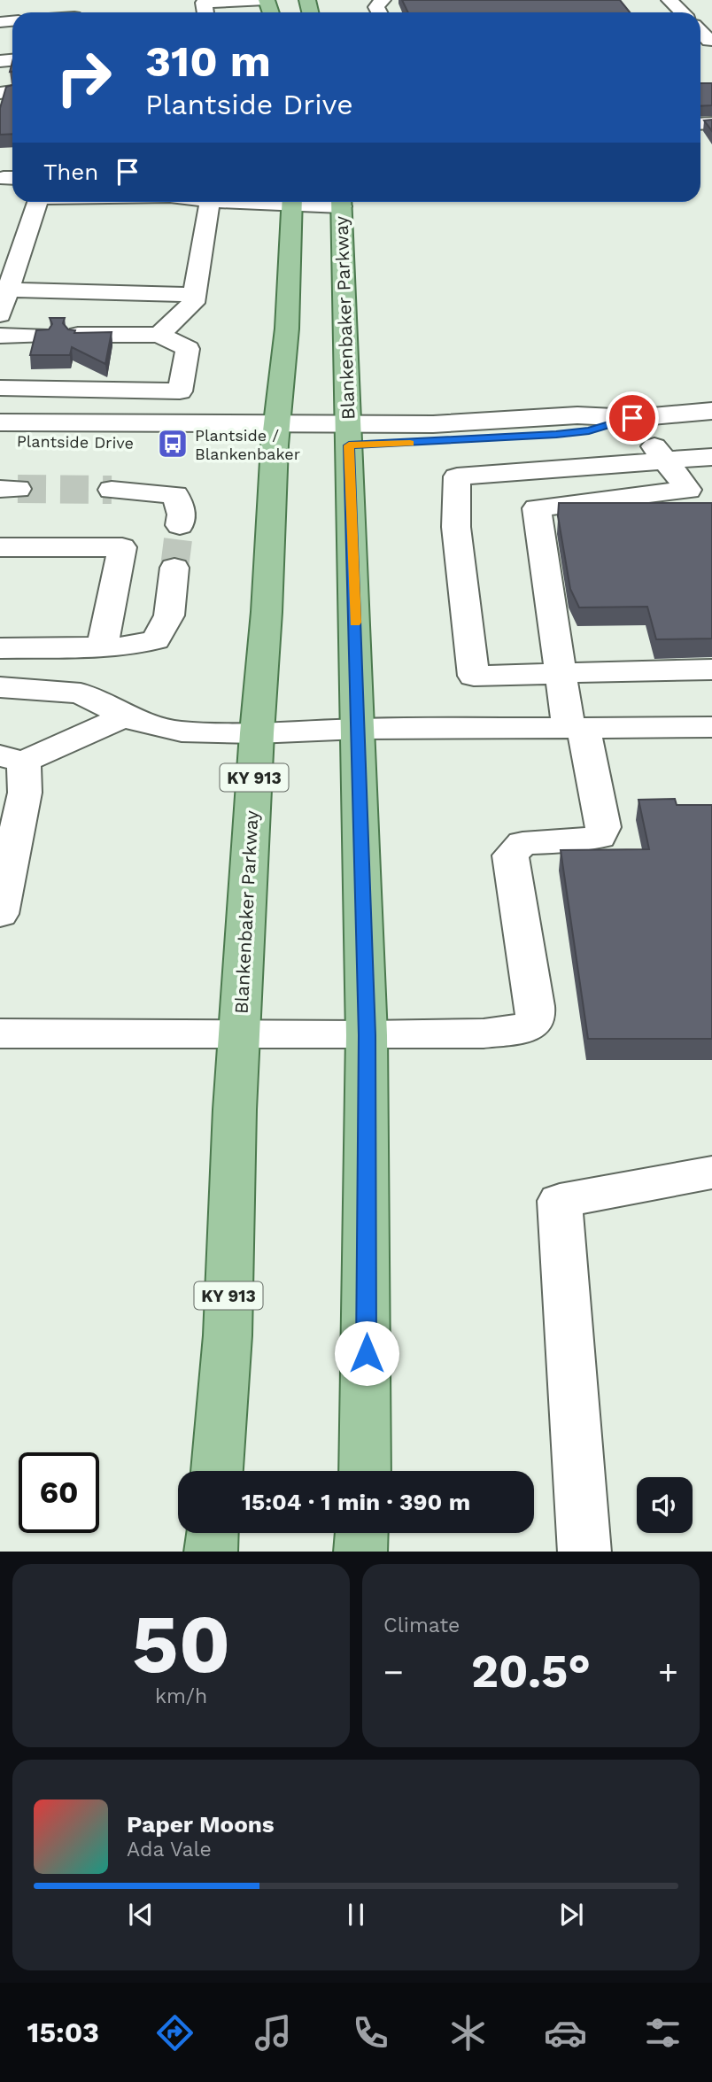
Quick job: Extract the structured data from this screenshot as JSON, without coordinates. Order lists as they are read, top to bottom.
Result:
{
  "streets": {
    "main road": ["Blankenbaker Parkway", "KY 913"],
    "street": ["Plantside Drive"]
  },
  "crossings": [
    ["Blankenbaker Parkway", "Plantside Drive"]
  ],
  "places": {
    "bus stop": ["Plantside / Blankenbaker"]
  },
  "page": {
    "turn": ["310 m", "Plantside Drive"],
    "then": "Then",
    "limit": "60",
    "trip": "15:04 · 1 min · 390 m",
    "tile": [
      ["50", "km/h"],
      "Climate"
    ],
    "heat": ["−", "20.5°", "+"],
    "song": ["Paper Moons", "Ada Vale"],
    "tabs": "15:03"
  }
}
